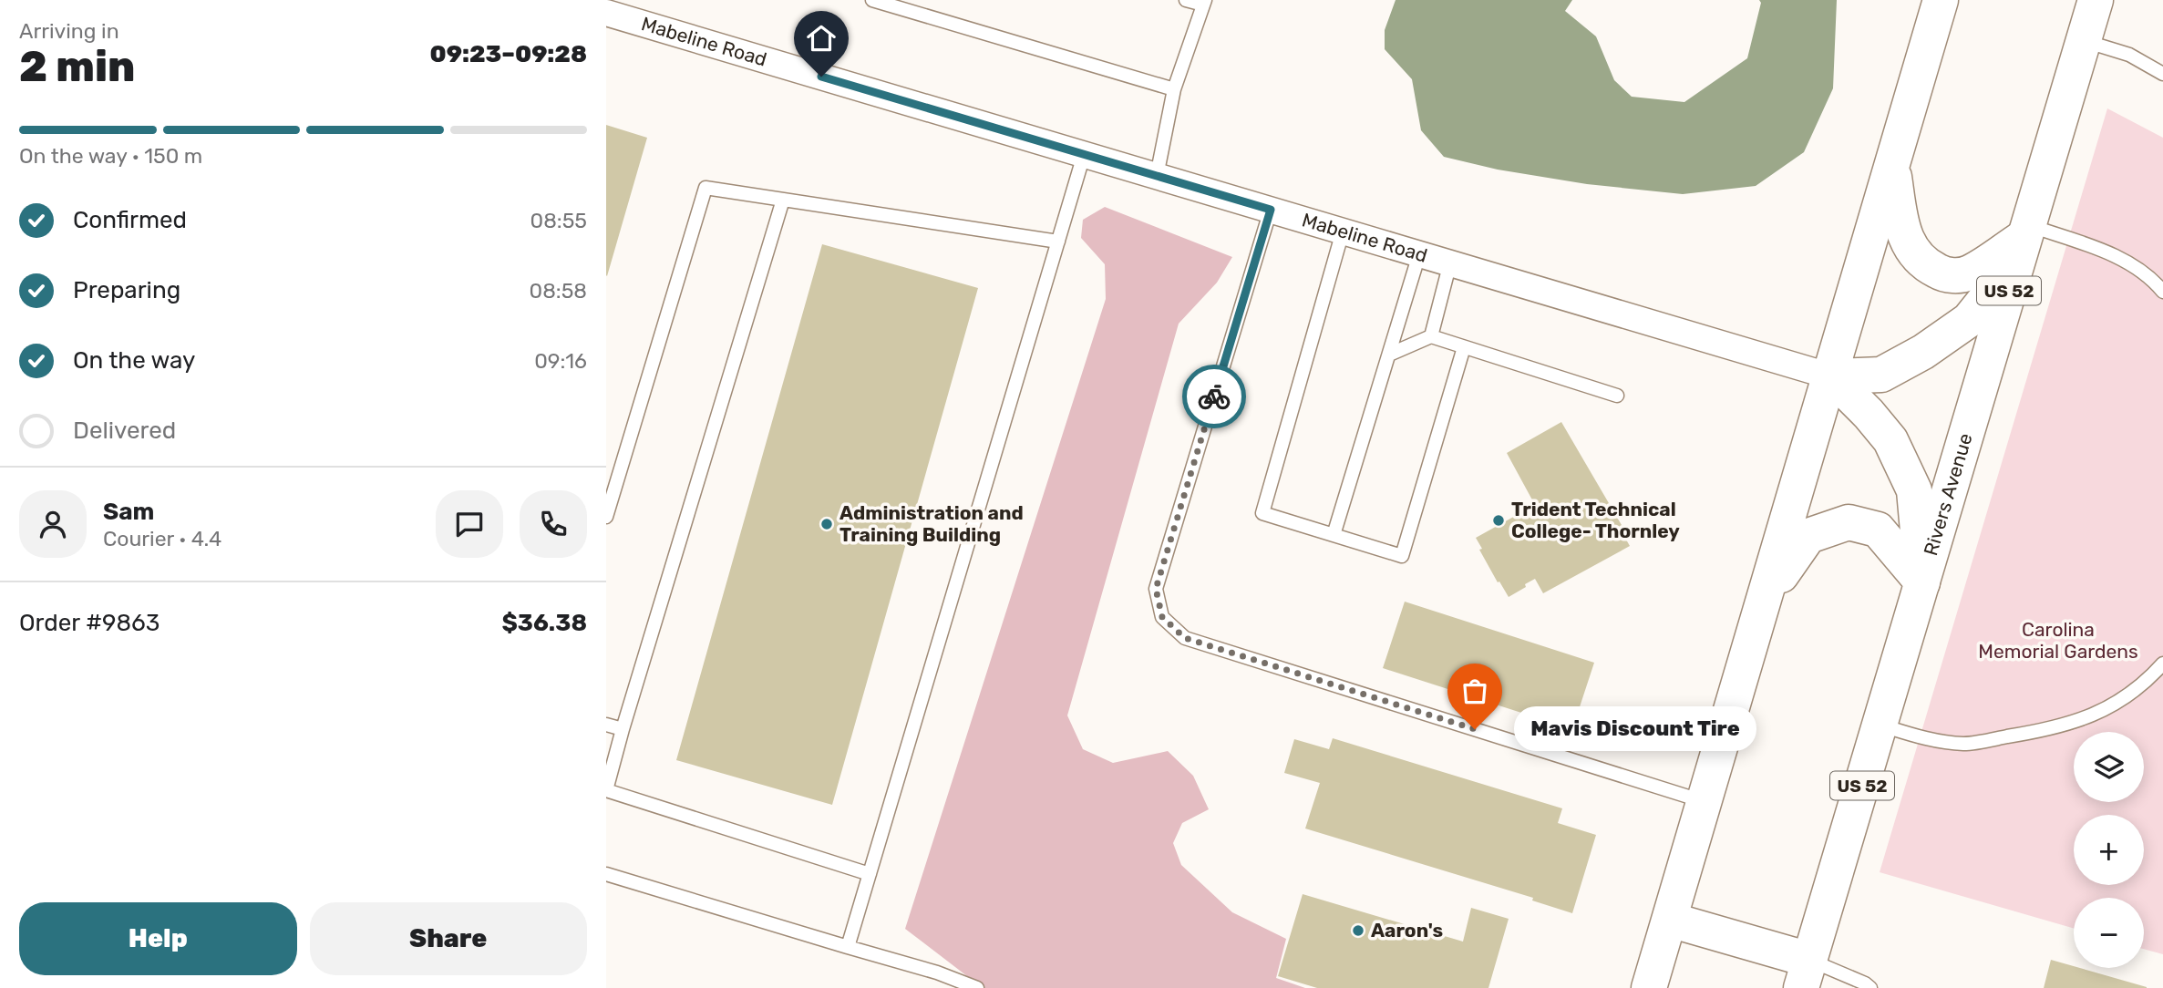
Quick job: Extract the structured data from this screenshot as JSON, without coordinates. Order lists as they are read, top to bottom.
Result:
{
  "streets": {
    "main road": ["US 52", "Rivers Avenue"],
    "street": ["Mabeline Road"]
  },
  "parks": ["Carolina Memorial Gardens"],
  "places": [
    "Trident Technical College- Thornley",
    "Administration and Training Building",
    "Mavis Discount Tire",
    "Aaron's"
  ],
  "page": {
    "heading": ["2 min", "Arriving in", "09:23–09:28"],
    "panel": [
      "Sam",
      "Courier · 4.4",
      "Order #9863",
      "$36.38"
    ],
    "bar": "On the way · 150 m",
    "list": [
      ["Confirmed", "08:55"],
      ["Preparing", "08:58"],
      ["On the way", "09:16"],
      "Delivered"
    ],
    "bubble": "Mavis Discount Tire",
    "map_buttons": ["+", "−"],
    "buttons": ["Help", "Share"]
  }
}
